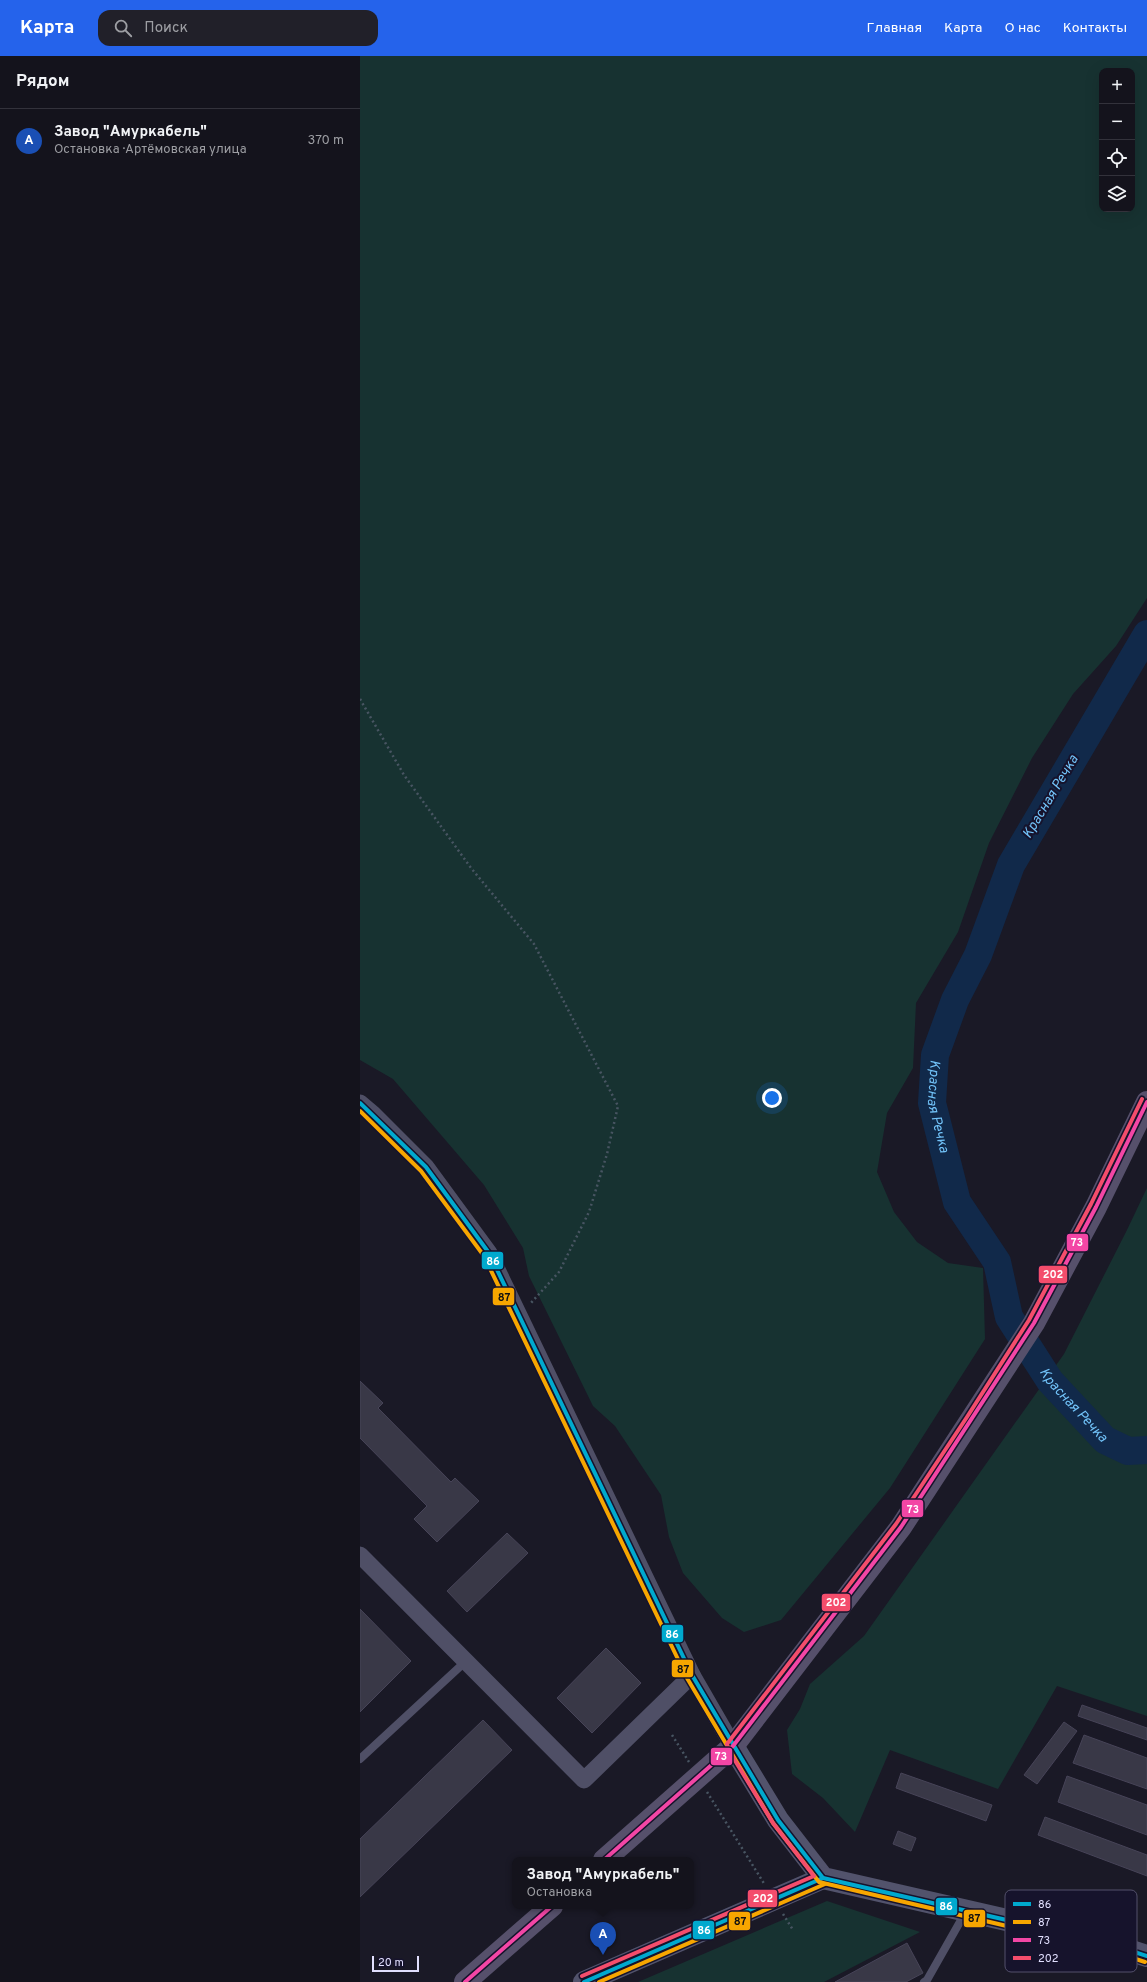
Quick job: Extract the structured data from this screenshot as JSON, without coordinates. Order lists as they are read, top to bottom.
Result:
{
  "water": ["Красная Речка"],
  "lines": [
    "transit line 202",
    "transit line 73",
    "transit line 86",
    "transit line 87"
  ],
  "legend": [
    "86",
    "87",
    "73",
    "202"
  ],
  "scale_bar": "20 m",
  "page": {
    "header": "Карта",
    "search": "Поиск",
    "nav": [
      "Главная",
      "Карта",
      "О нас",
      "Контакты"
    ],
    "heading": "Рядом",
    "map_buttons": ["+", "−"],
    "list": [
      {
        "mark": "A",
        "name": "Завод \"Амуркабель\"",
        "note": "Остановка · Артёмовская улица",
        "value": "370 m"
      }
    ],
    "popup": ["Завод \"Амуркабель\"", "Остановка"],
    "pins": "A",
    "scale": "20 m"
  }
}
